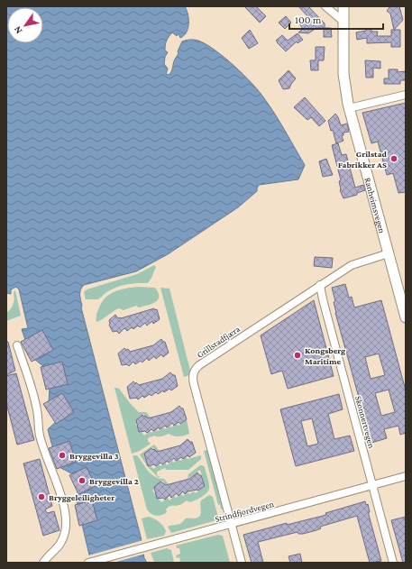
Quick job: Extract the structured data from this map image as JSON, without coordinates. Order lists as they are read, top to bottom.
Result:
{
  "streets": {
    "street": [
      "Ranheimsvegen",
      "Grillstadfjæra",
      "Skonnertvegen",
      "Strindfjordvegen"
    ]
  },
  "crossings": [
    ["Ranheimsvegen", "Grillstadfjæra"],
    ["Grillstadfjæra", "Skonnertvegen"],
    ["Grillstadfjæra", "Strindfjordvegen"],
    ["Skonnertvegen", "Strindfjordvegen"]
  ],
  "places": [
    "Grilstad Fabrikker AS",
    "Kongsberg Maritime",
    "Bryggevilla 3",
    "Bryggevilla 2",
    "Bryggeleiligheter"
  ],
  "scale_bar": "100 m",
  "north": "bottom left"
}
